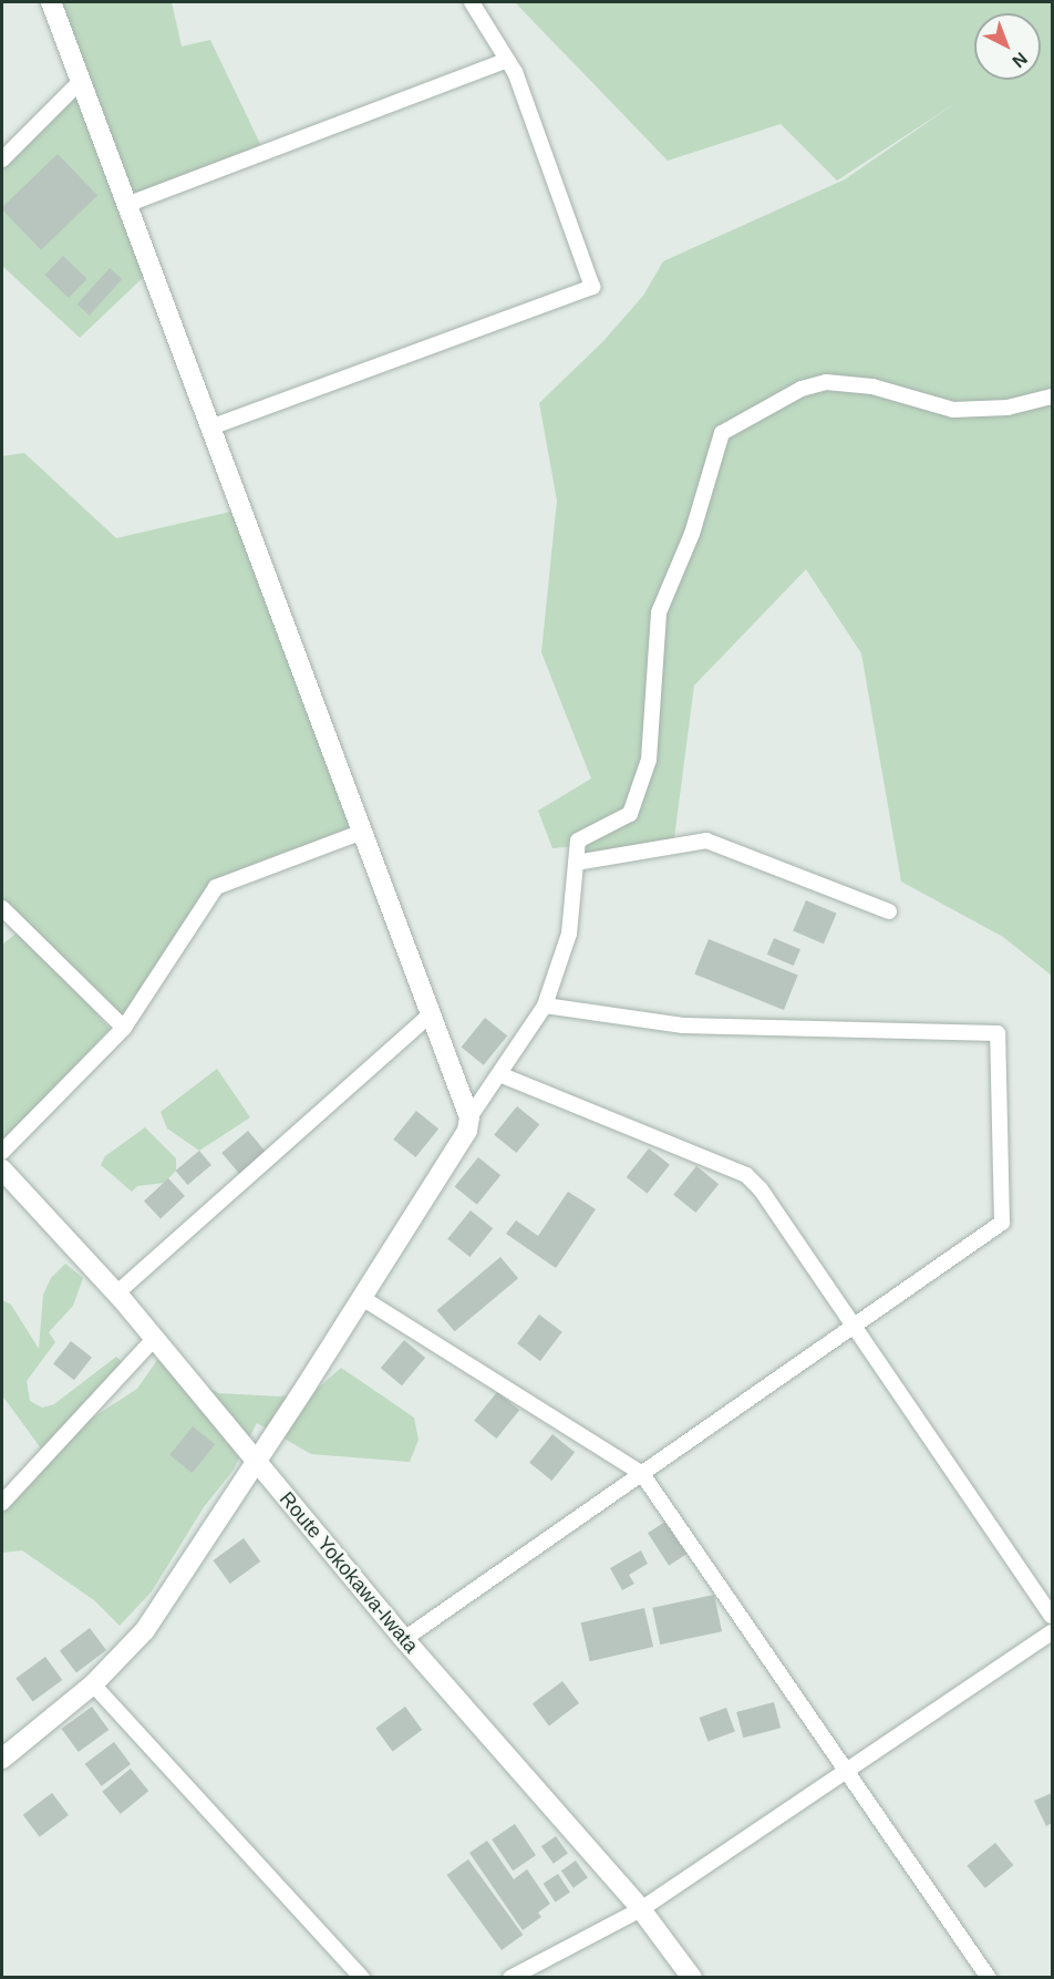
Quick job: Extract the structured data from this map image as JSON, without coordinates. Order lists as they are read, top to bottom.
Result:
{
  "streets": {
    "street": ["Route Yokokawa-Iwata"]
  },
  "north": "bottom right"
}
